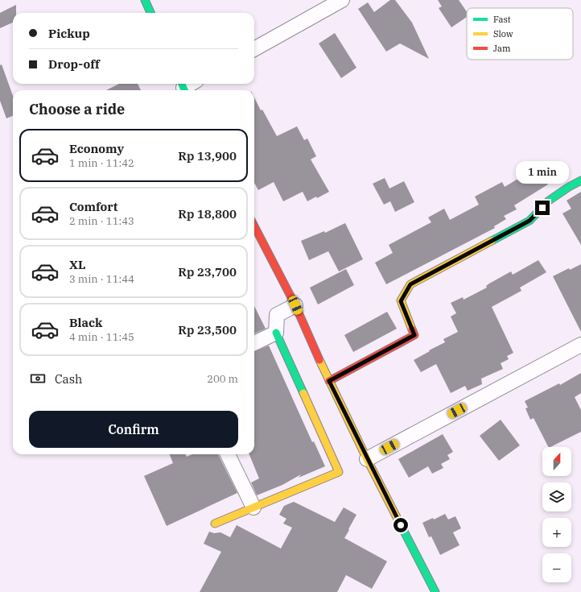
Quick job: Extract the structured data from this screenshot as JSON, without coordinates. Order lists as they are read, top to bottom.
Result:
{
  "legend": ["Fast", "Slow", "Jam"],
  "north": "top",
  "page": {
    "banner": ["Pickup", "Drop-off"],
    "heading": "Choose a ride",
    "list": [
      {
        "name": "Economy",
        "note": "1 min · 11:42",
        "value": "Rp 13,900"
      },
      {
        "name": "Comfort",
        "note": "2 min · 11:43",
        "value": "Rp 18,800"
      },
      {
        "name": "XL",
        "note": "3 min · 11:44",
        "value": "Rp 23,700"
      },
      {
        "name": "Black",
        "note": "4 min · 11:45",
        "value": "Rp 23,500"
      }
    ],
    "bubble": "1 min",
    "pay": ["Cash", "200 m"],
    "buttons": "Confirm",
    "map_buttons": ["+", "−"]
  }
}
